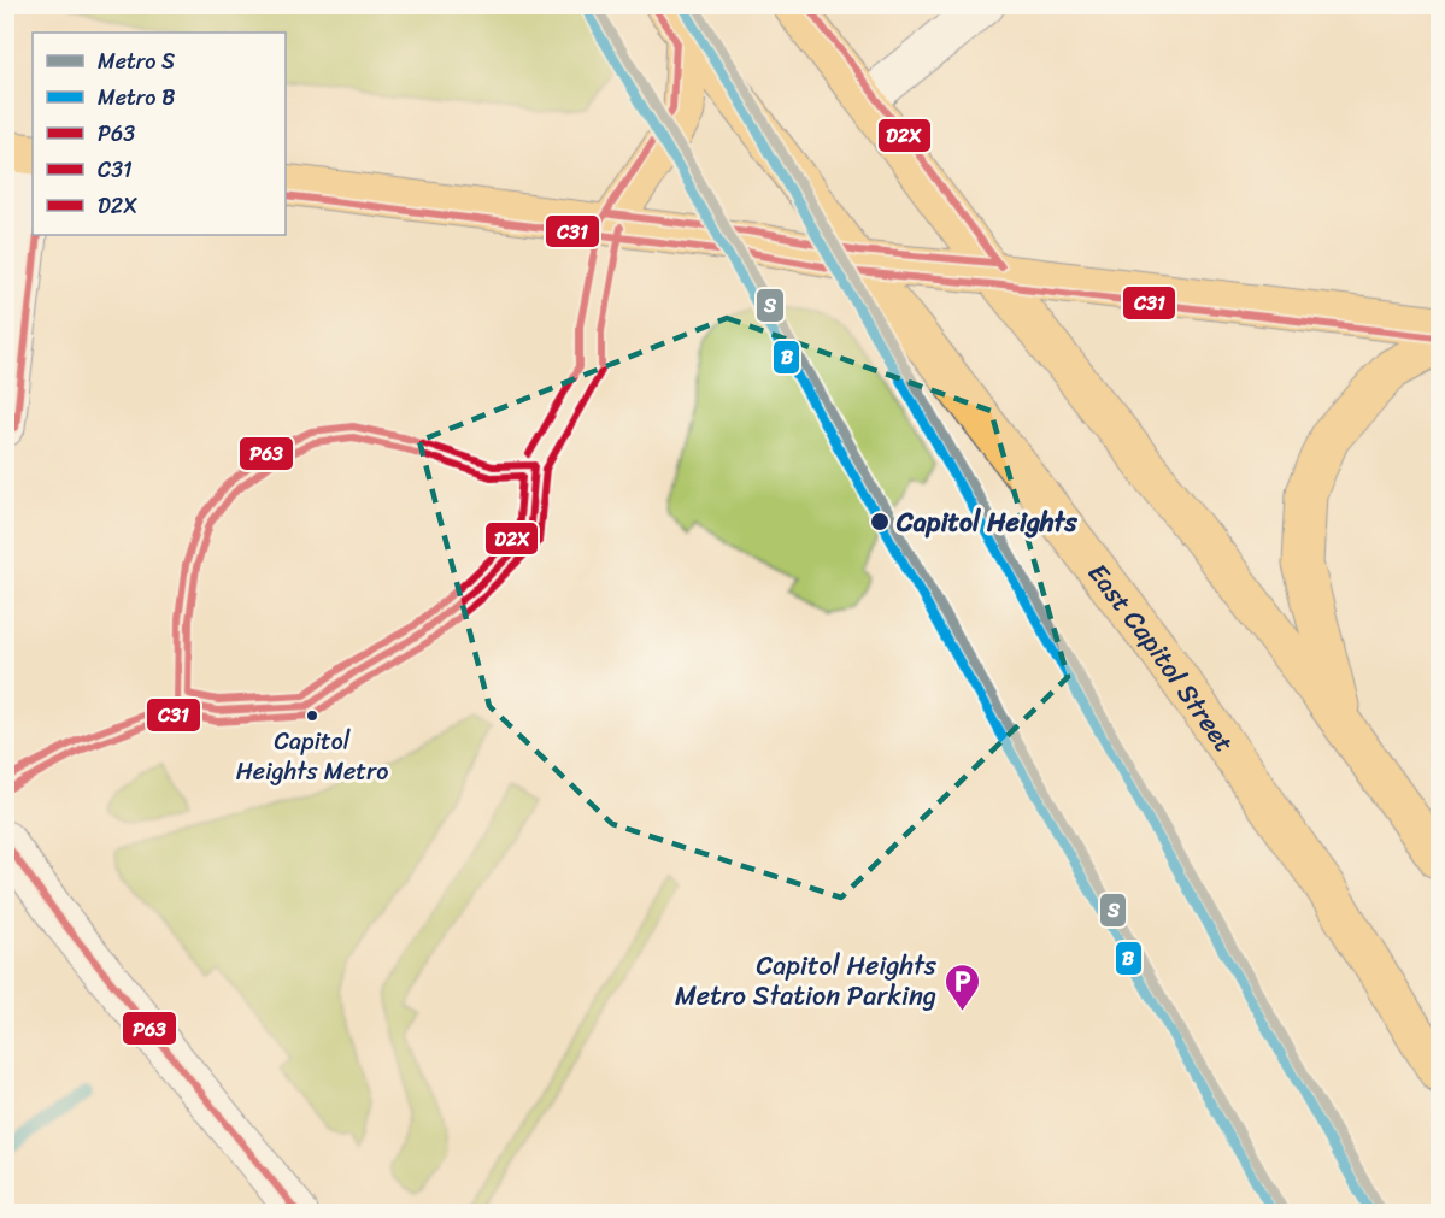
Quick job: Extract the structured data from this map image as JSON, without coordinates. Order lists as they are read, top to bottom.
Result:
{
  "streets": {
    "main road": ["East Capitol Street"]
  },
  "places": {
    "other": ["Capitol Heights", "Capitol Heights Metro"],
    "parking": ["Capitol Heights Metro Station Parking"]
  },
  "lines": [
    "metro line S",
    "transit line D2X",
    "metro line B",
    "transit line C31",
    "transit line P63"
  ],
  "legend": [
    "Metro S",
    "Metro B",
    "P63",
    "C31",
    "D2X"
  ]
}
